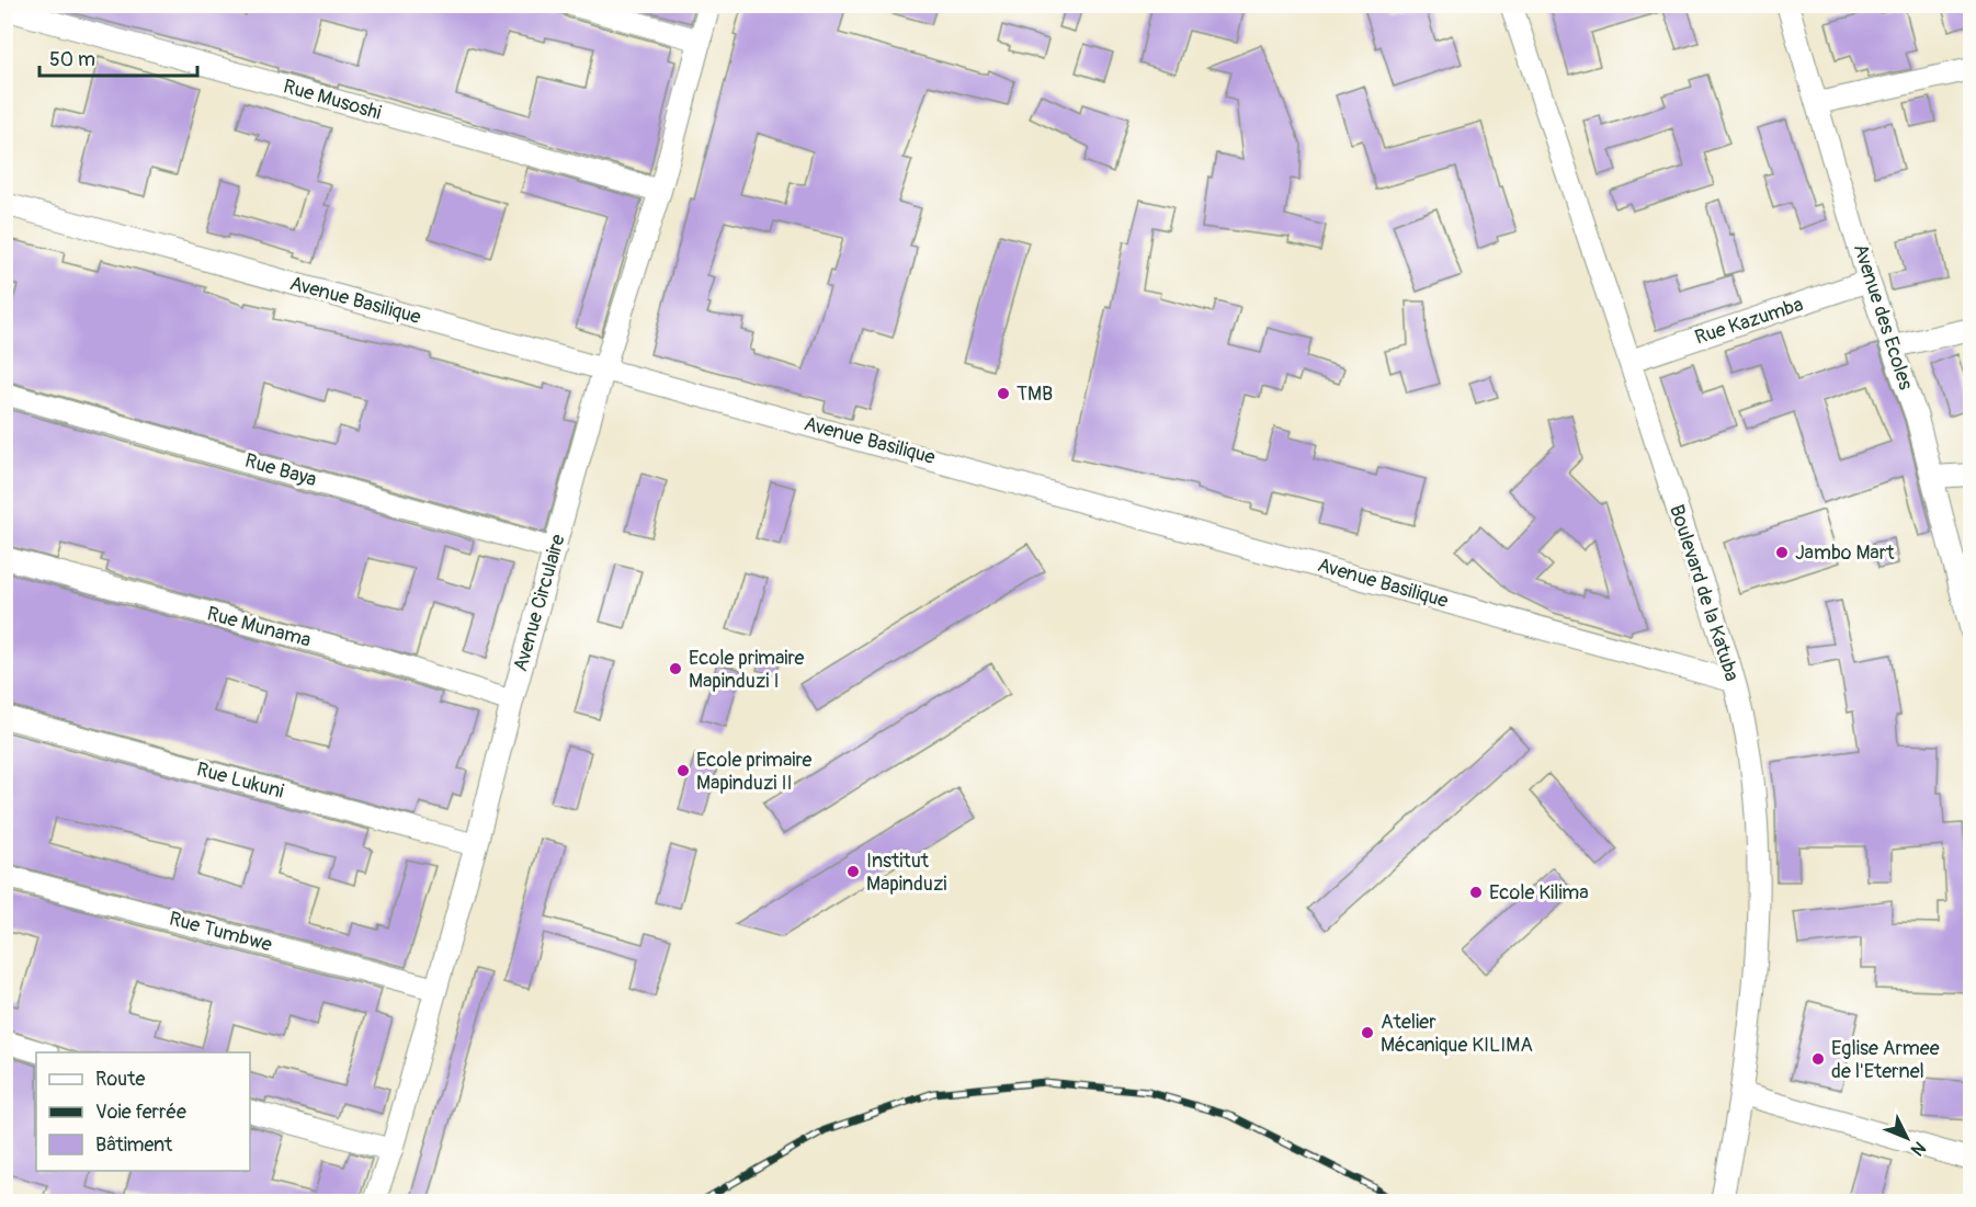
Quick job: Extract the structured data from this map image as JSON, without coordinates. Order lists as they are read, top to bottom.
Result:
{
  "streets": {
    "street": [
      "Rue Musoshi",
      "Avenue Basilique",
      "Avenue des Ecoles",
      "Rue Kazumba",
      "Rue Baya",
      "Boulevard de la Katuba",
      "Avenue Circulaire",
      "Rue Munama",
      "Rue Lukuni",
      "Rue Tumbwe"
    ]
  },
  "crossings": [
    ["Rue Musoshi", "Avenue Circulaire"],
    ["Avenue Basilique", "Boulevard de la Katuba"],
    ["Avenue Basilique", "Avenue Circulaire"],
    ["Avenue des Ecoles", "Rue Kazumba"],
    ["Rue Kazumba", "Boulevard de la Katuba"],
    ["Rue Baya", "Avenue Circulaire"],
    ["Avenue Circulaire", "Rue Munama"],
    ["Avenue Circulaire", "Rue Lukuni"],
    ["Avenue Circulaire", "Rue Tumbwe"]
  ],
  "places": [
    "TMB",
    "Jambo Mart",
    "Ecole primaire Mapinduzi I",
    "Ecole primaire Mapinduzi II",
    "Institut Mapinduzi",
    "Ecole Kilima",
    "Atelier Mécanique KILIMA",
    "Eglise Armee de l'Eternel"
  ],
  "legend": ["Route", "Voie ferrée", "Bâtiment"],
  "scale_bar": "50 m",
  "north": "bottom right"
}
